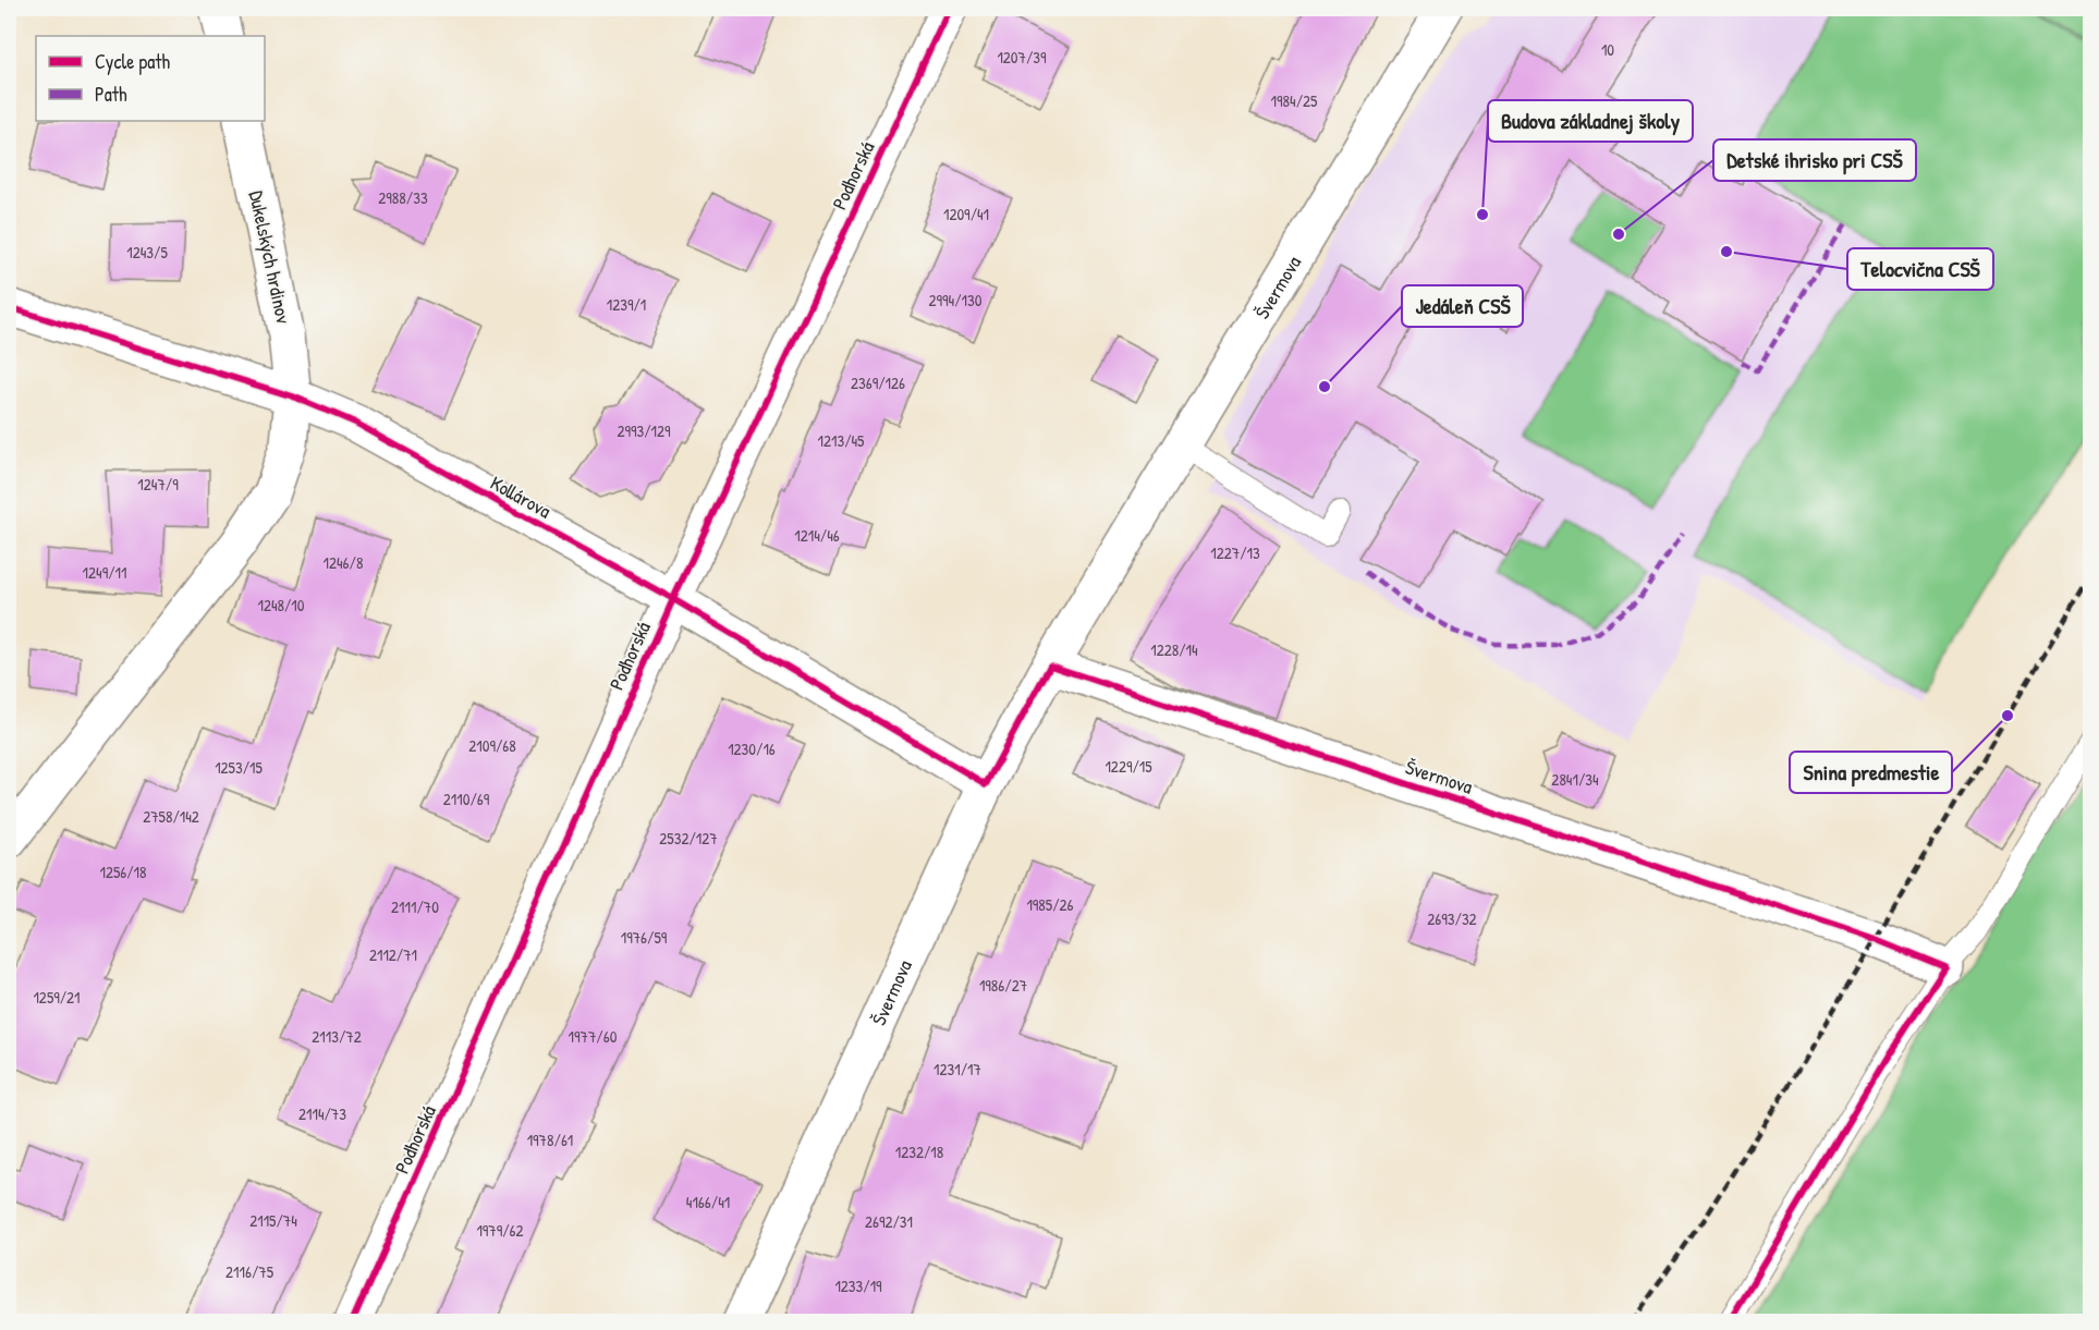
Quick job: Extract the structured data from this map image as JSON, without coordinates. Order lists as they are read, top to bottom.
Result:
{
  "streets": {
    "street": [
      "Podhorská",
      "Dukelských hrdinov",
      "Švermova",
      "Kollárova"
    ]
  },
  "crossings": [
    ["Podhorská", "Kollárova"],
    ["Dukelských hrdinov", "Kollárova"],
    ["Švermova", "Kollárova"]
  ],
  "places": [
    "Budova základnej školy",
    "Detské ihrisko pri CSŠ",
    "Telocvična CSŠ",
    "Jedáleň CSŠ",
    "Snina predmestie"
  ],
  "house_numbers": [
    "10",
    "1207/39",
    "1984/25",
    "2988/33",
    "1209/41",
    "1243/5",
    "2994/130",
    "1239/1",
    "2369/126",
    "2993/129",
    "1213/45",
    "1247/9",
    "1214/46",
    "1227/13",
    "1246/8",
    "1249/11",
    "1248/10",
    "1228/14",
    "2109/68",
    "1230/16",
    "1229/15",
    "1253/15",
    "2841/34",
    "2110/69",
    "2758/142",
    "2532/127",
    "1256/18",
    "1985/26",
    "2111/70",
    "2693/32",
    "1976/59",
    "2112/71",
    "1986/27",
    "1259/21",
    "2113/72",
    "1977/60",
    "1231/17",
    "2114/73",
    "1978/61",
    "1232/18",
    "4166/41",
    "2115/74",
    "2692/31",
    "1979/62",
    "2116/75",
    "1233/19"
  ],
  "legend": ["Cycle path", "Path"]
}
